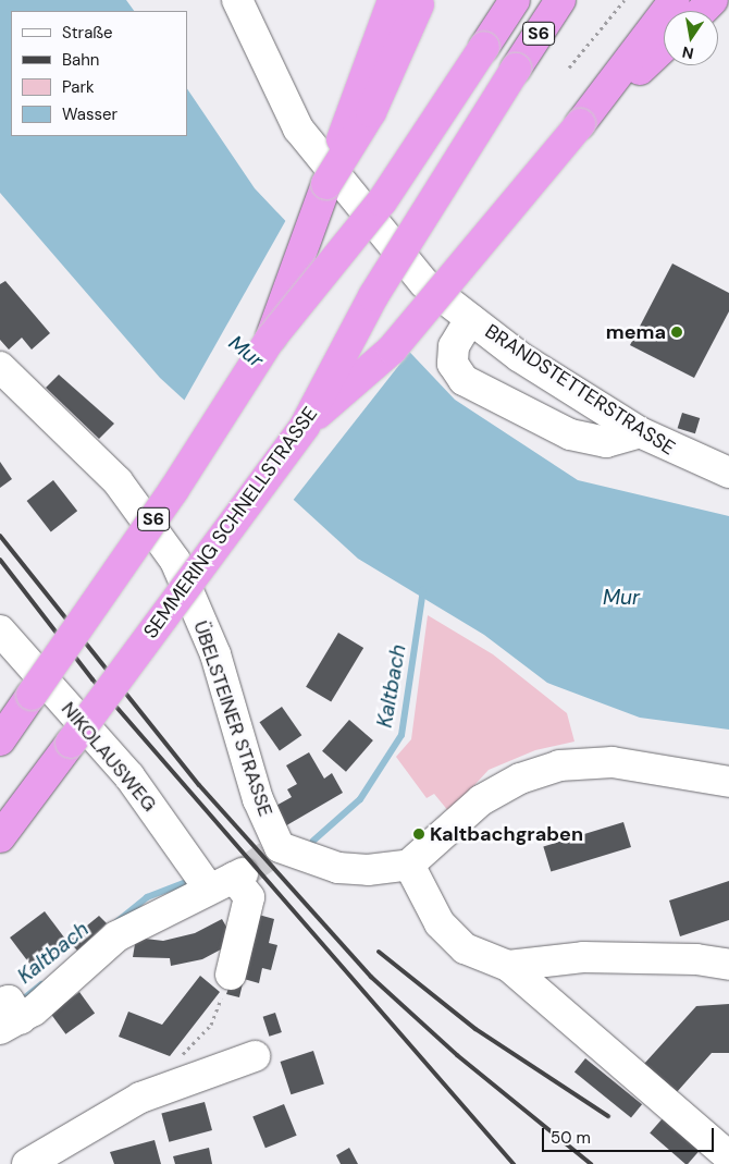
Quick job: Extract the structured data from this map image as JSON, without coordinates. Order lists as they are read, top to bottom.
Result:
{
  "streets": {
    "highway": ["S6", "SEMMERING SCHNELLSTRASSE"],
    "street": ["BRANDSTETTERSTRASSE", "ÜBELSTEINER STRASSE", "NIKOLAUSWEG"]
  },
  "water": ["Mur", "Kaltbach"],
  "places": ["mema", "Kaltbachgraben"],
  "legend": [
    "Straße",
    "Bahn",
    "Park",
    "Wasser"
  ],
  "scale_bar": "50 m",
  "north": "bottom"
}
